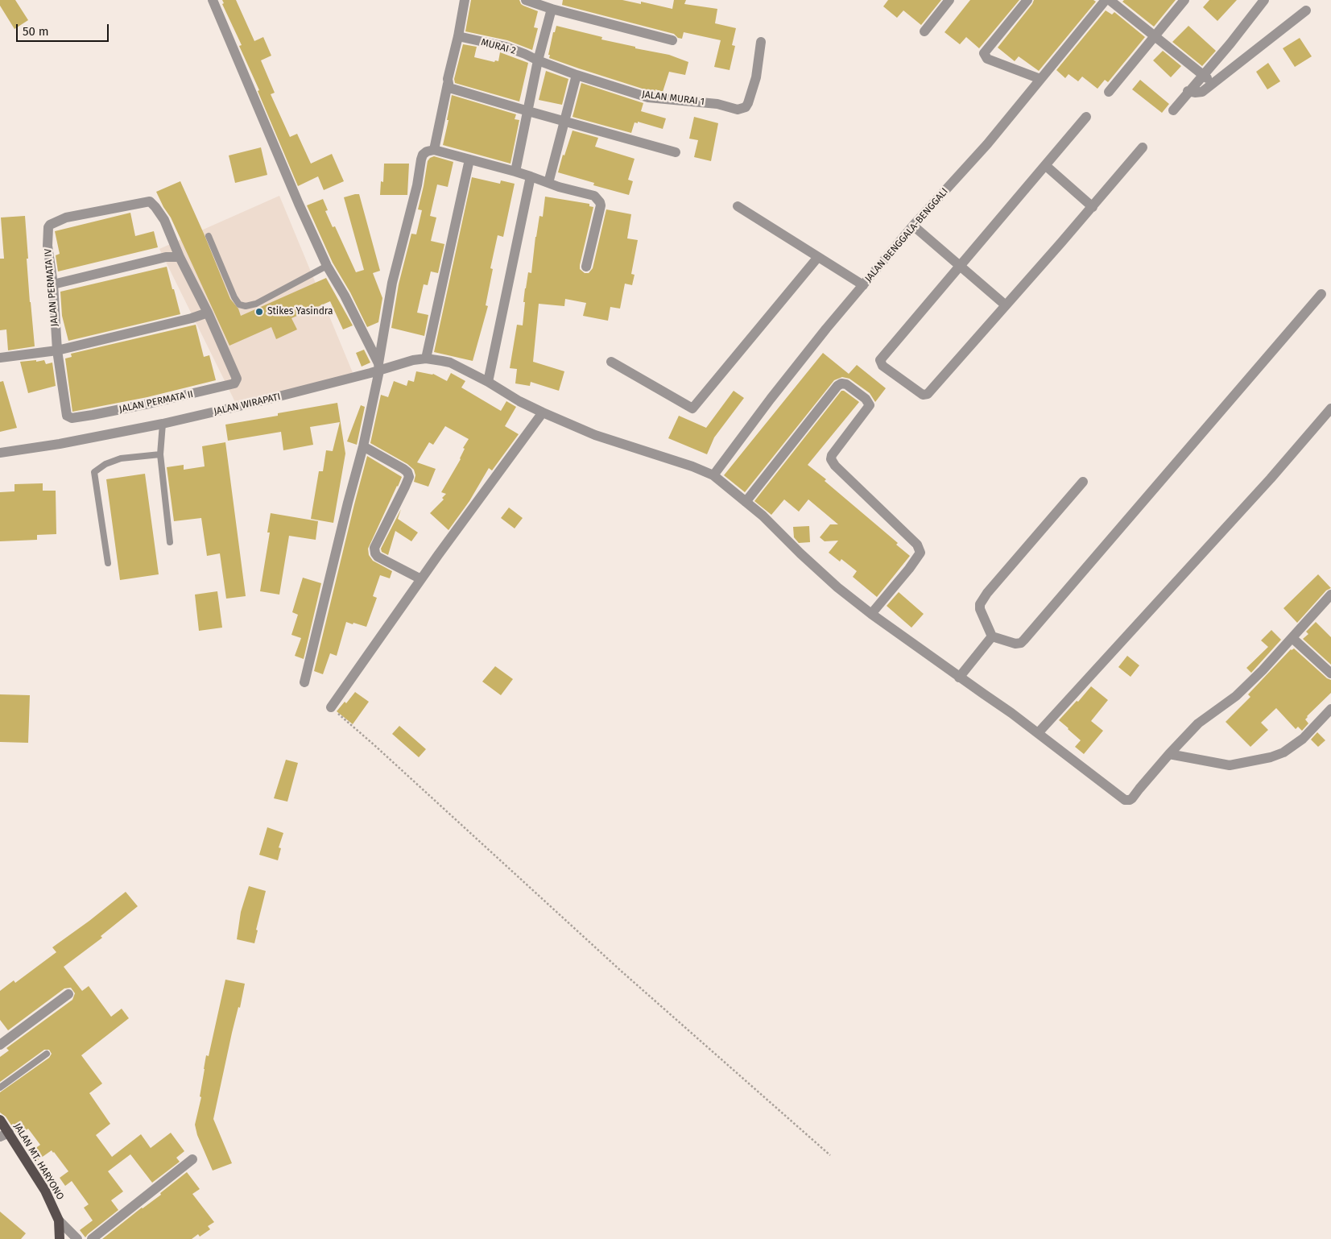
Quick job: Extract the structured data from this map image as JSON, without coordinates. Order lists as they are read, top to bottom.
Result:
{
  "streets": {
    "main road": ["JALAN MT. HARYONO"],
    "street": [
      "MURAI 2",
      "JALAN MURAI 1",
      "JALAN BENGGALA-BENGGALI",
      "JALAN PERMATA IV",
      "JALAN PERMATA II",
      "JALAN WIRAPATI"
    ]
  },
  "crossings": [
    ["MURAI 2", "JALAN MURAI 1"],
    ["JALAN BENGGALA-BENGGALI", "JALAN WIRAPATI"],
    ["JALAN PERMATA IV", "JALAN PERMATA II"]
  ],
  "places": ["Stikes Yasindra"],
  "scale_bar": "50 m"
}
